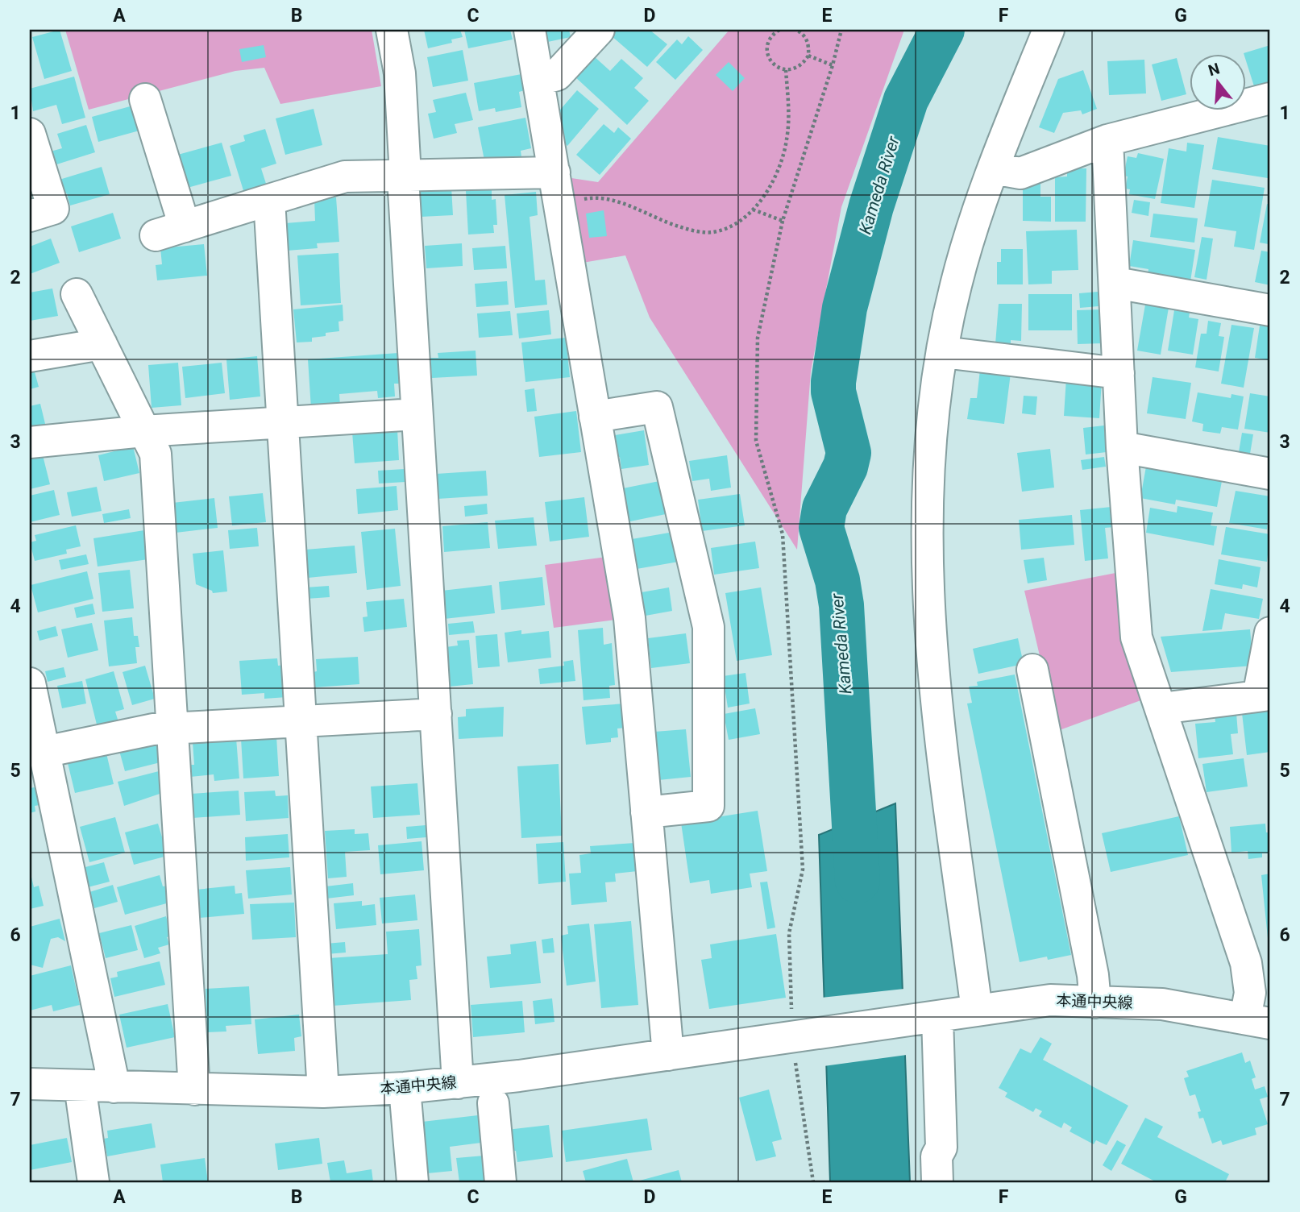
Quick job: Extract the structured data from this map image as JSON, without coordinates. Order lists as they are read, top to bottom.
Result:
{
  "streets": {
    "street": ["本通中央線"]
  },
  "water": ["Kameda River"],
  "north": "top",
  "grid": {
    "columns": [
      "A",
      "B",
      "C",
      "D",
      "E",
      "F",
      "G"
    ],
    "rows": [
      "1",
      "2",
      "3",
      "4",
      "5",
      "6",
      "7"
    ]
  }
}
